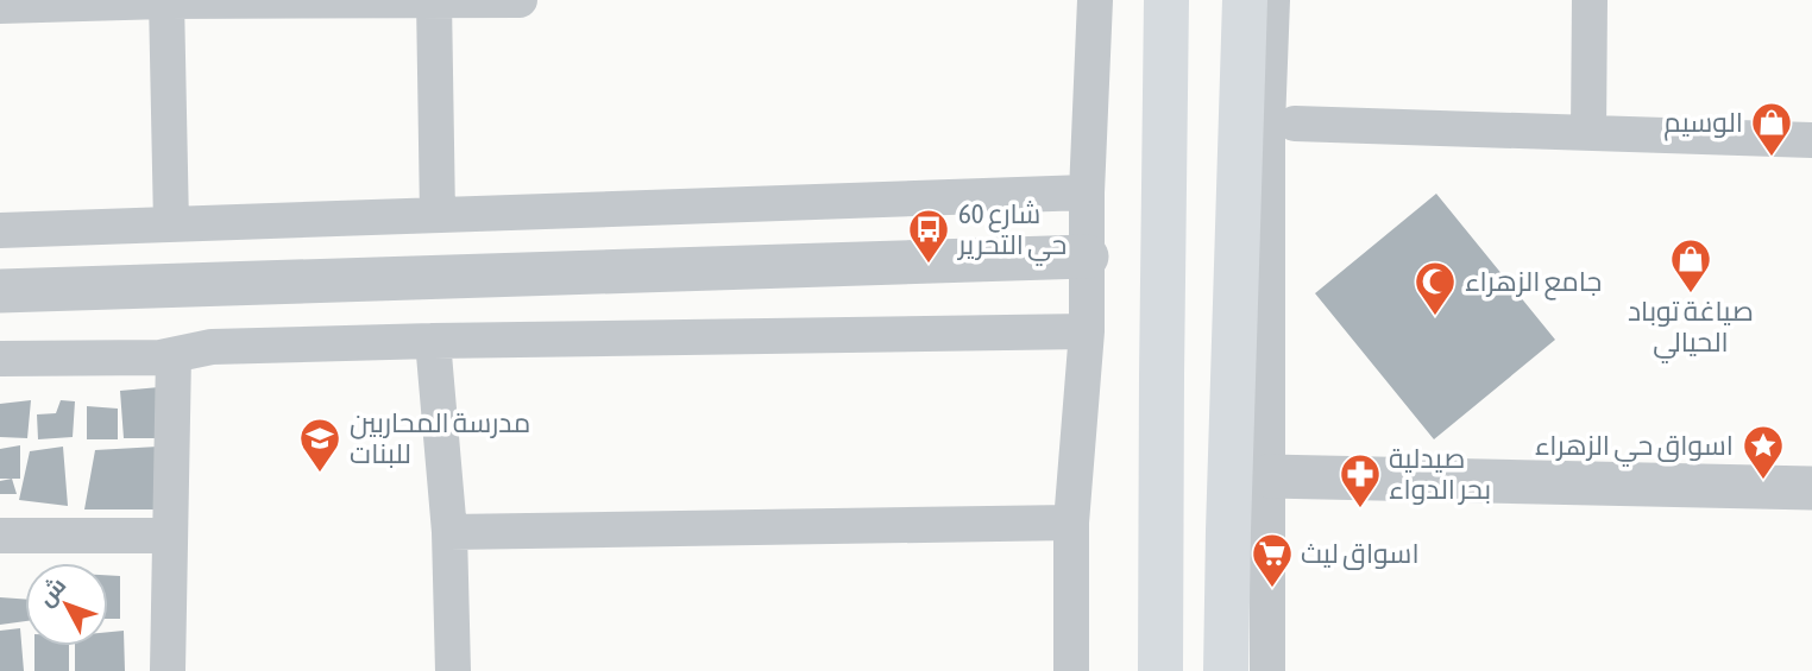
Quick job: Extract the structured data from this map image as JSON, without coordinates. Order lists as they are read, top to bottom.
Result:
{
  "places": {
    "shop": ["الوسيم", "صياغة توباد الحيالي"],
    "bus stop": ["شارع 60 حي التحرير"],
    "mosque": ["جامع الزهراء"],
    "school or university": ["مدرسة المحاربين للبنات"],
    "place": ["اسواق حي الزهراء"],
    "pharmacy": ["صيدلية بحر الدواء"],
    "supermarket": ["اسواق ليث"]
  },
  "north": "top left"
}
